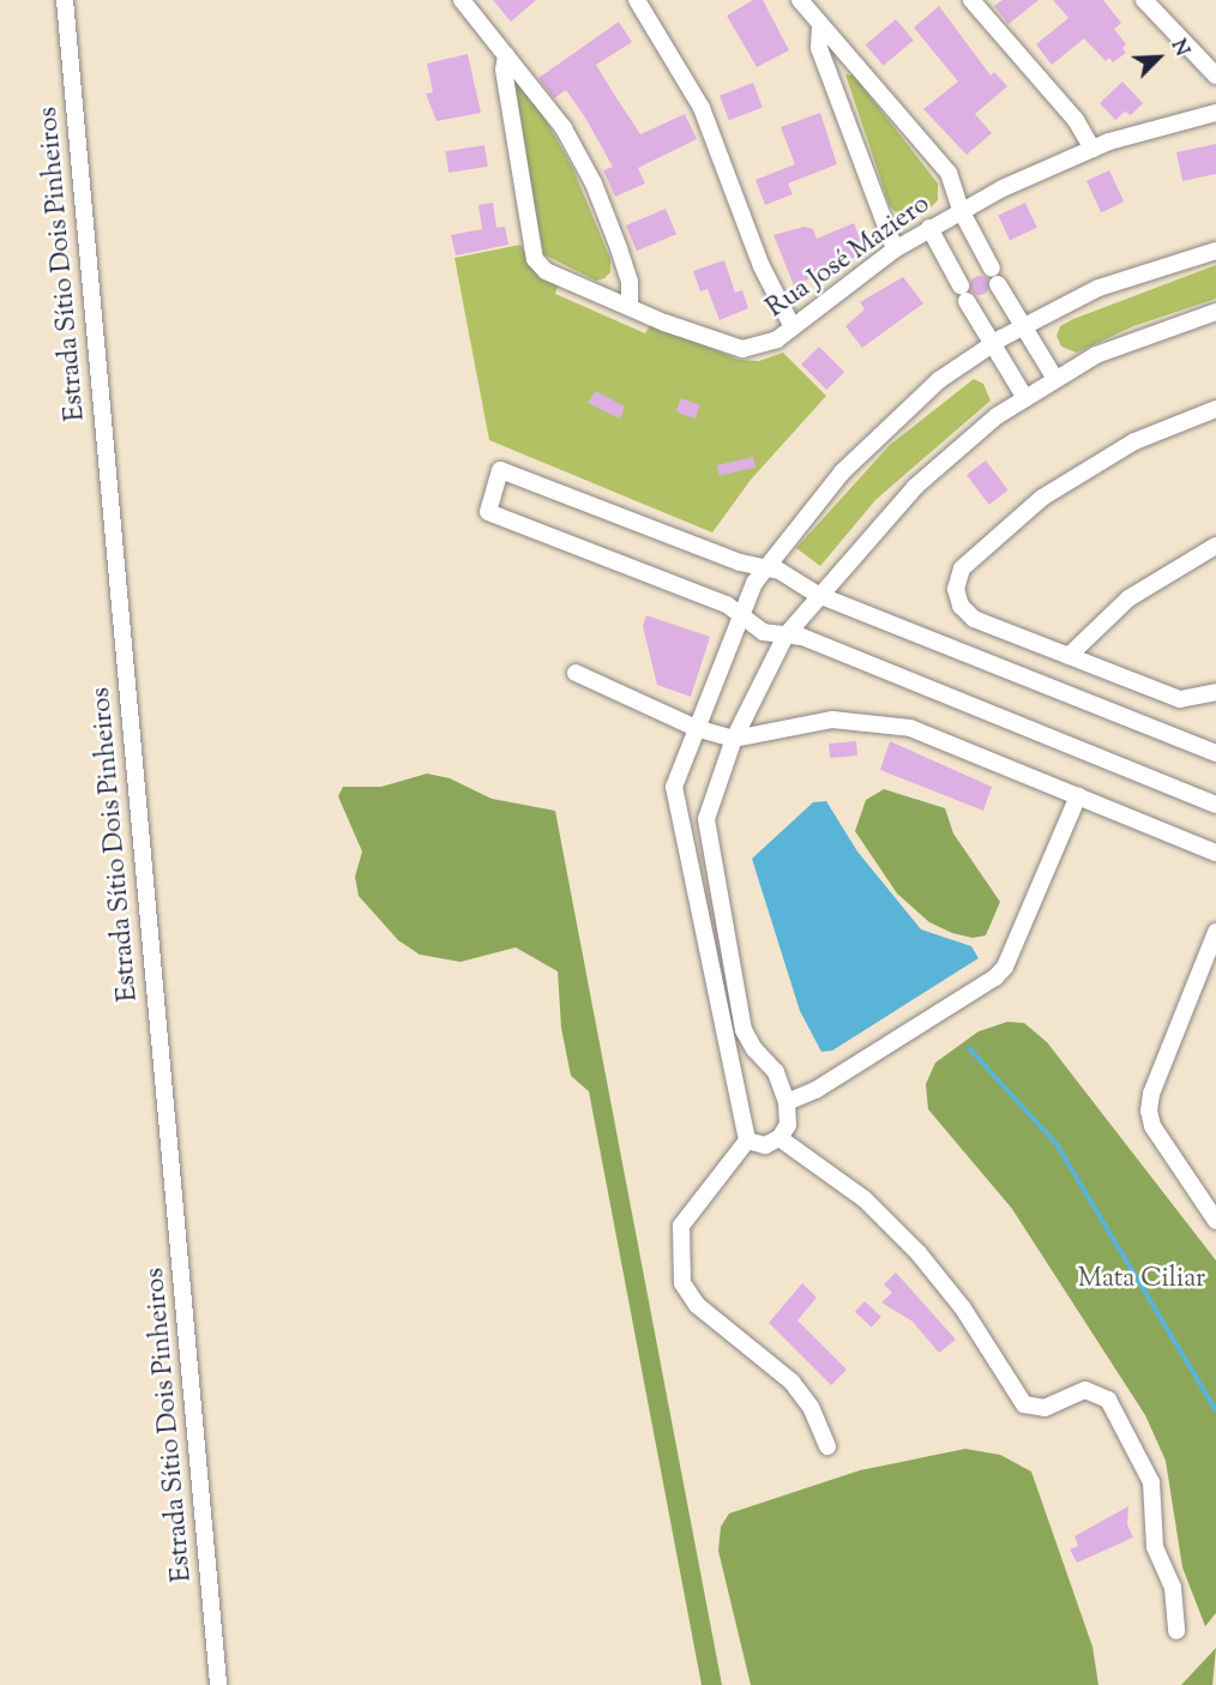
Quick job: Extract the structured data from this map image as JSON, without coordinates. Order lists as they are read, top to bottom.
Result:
{
  "streets": {
    "street": ["Rua José Maziero", "Estrada Sítio Dois Pinheiros"]
  },
  "parks": ["Mata Ciliar"],
  "north": "top right"
}
